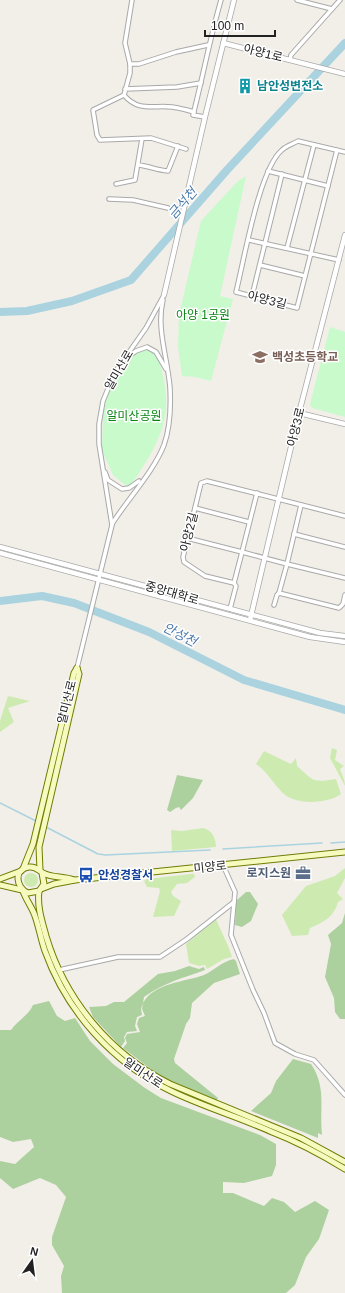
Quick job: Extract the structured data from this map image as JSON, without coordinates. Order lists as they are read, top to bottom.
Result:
{
  "streets": {
    "main road": ["알미산로", "미양로"],
    "street": [
      "아양1로",
      "아양3길",
      "아양3로",
      "아양2길",
      "중앙대학로"
    ]
  },
  "crossings": [
    ["알미산로", "중앙대학로"],
    ["알미산로", "미양로"],
    ["아양3로", "아양2길"],
    ["아양3로", "중앙대학로"]
  ],
  "water": ["금석천", "안성천"],
  "parks": ["아양 1공원", "알미산공원"],
  "places": {
    "building": ["남안성변전소"],
    "school or university": ["백성초등학교"],
    "office": ["로지스원"],
    "bus stop": ["안성경찰서"]
  },
  "scale_bar": "100 m",
  "north": "top"
}
